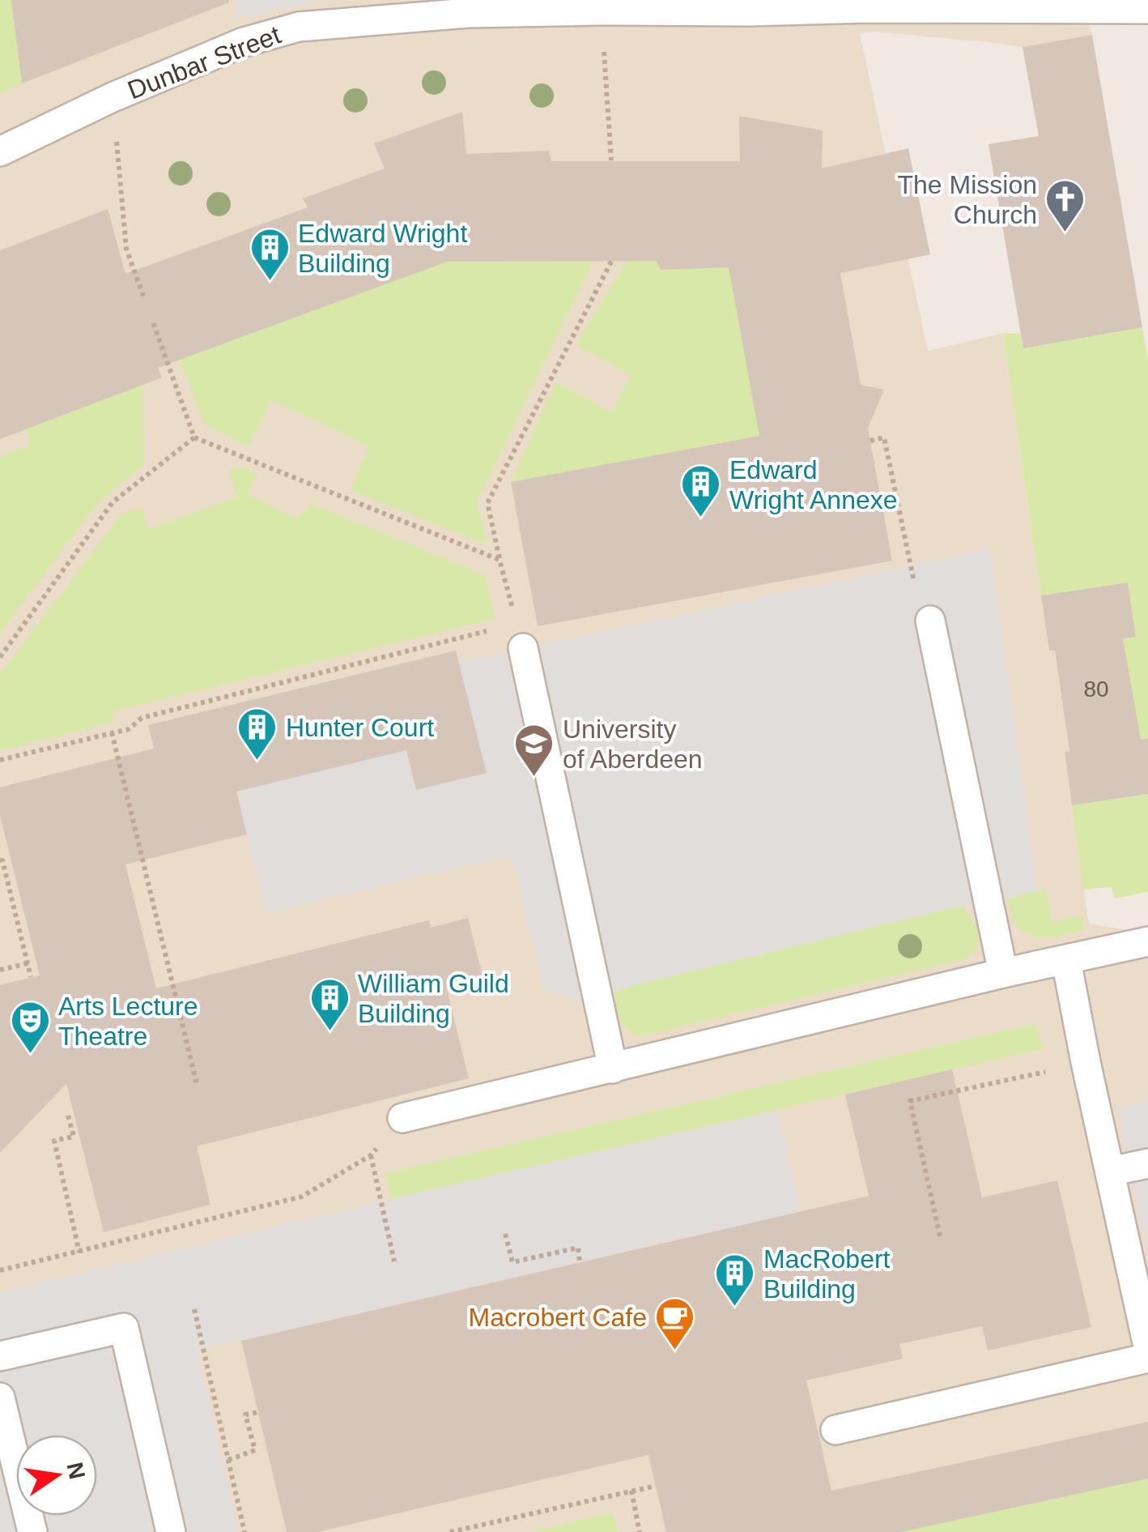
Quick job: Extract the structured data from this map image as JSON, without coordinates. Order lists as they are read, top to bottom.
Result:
{
  "streets": {
    "lane": ["Dunbar Street"]
  },
  "places": {
    "church": ["The Mission Church"],
    "building": [
      "Edward Wright Building",
      "Edward Wright Annexe",
      "Hunter Court",
      "William Guild Building",
      "MacRobert Building"
    ],
    "school or university": ["University of Aberdeen"],
    "theatre": ["Arts Lecture Theatre"],
    "cafe": ["Macrobert Cafe"]
  },
  "house_numbers": ["80"],
  "north": "right"
}
